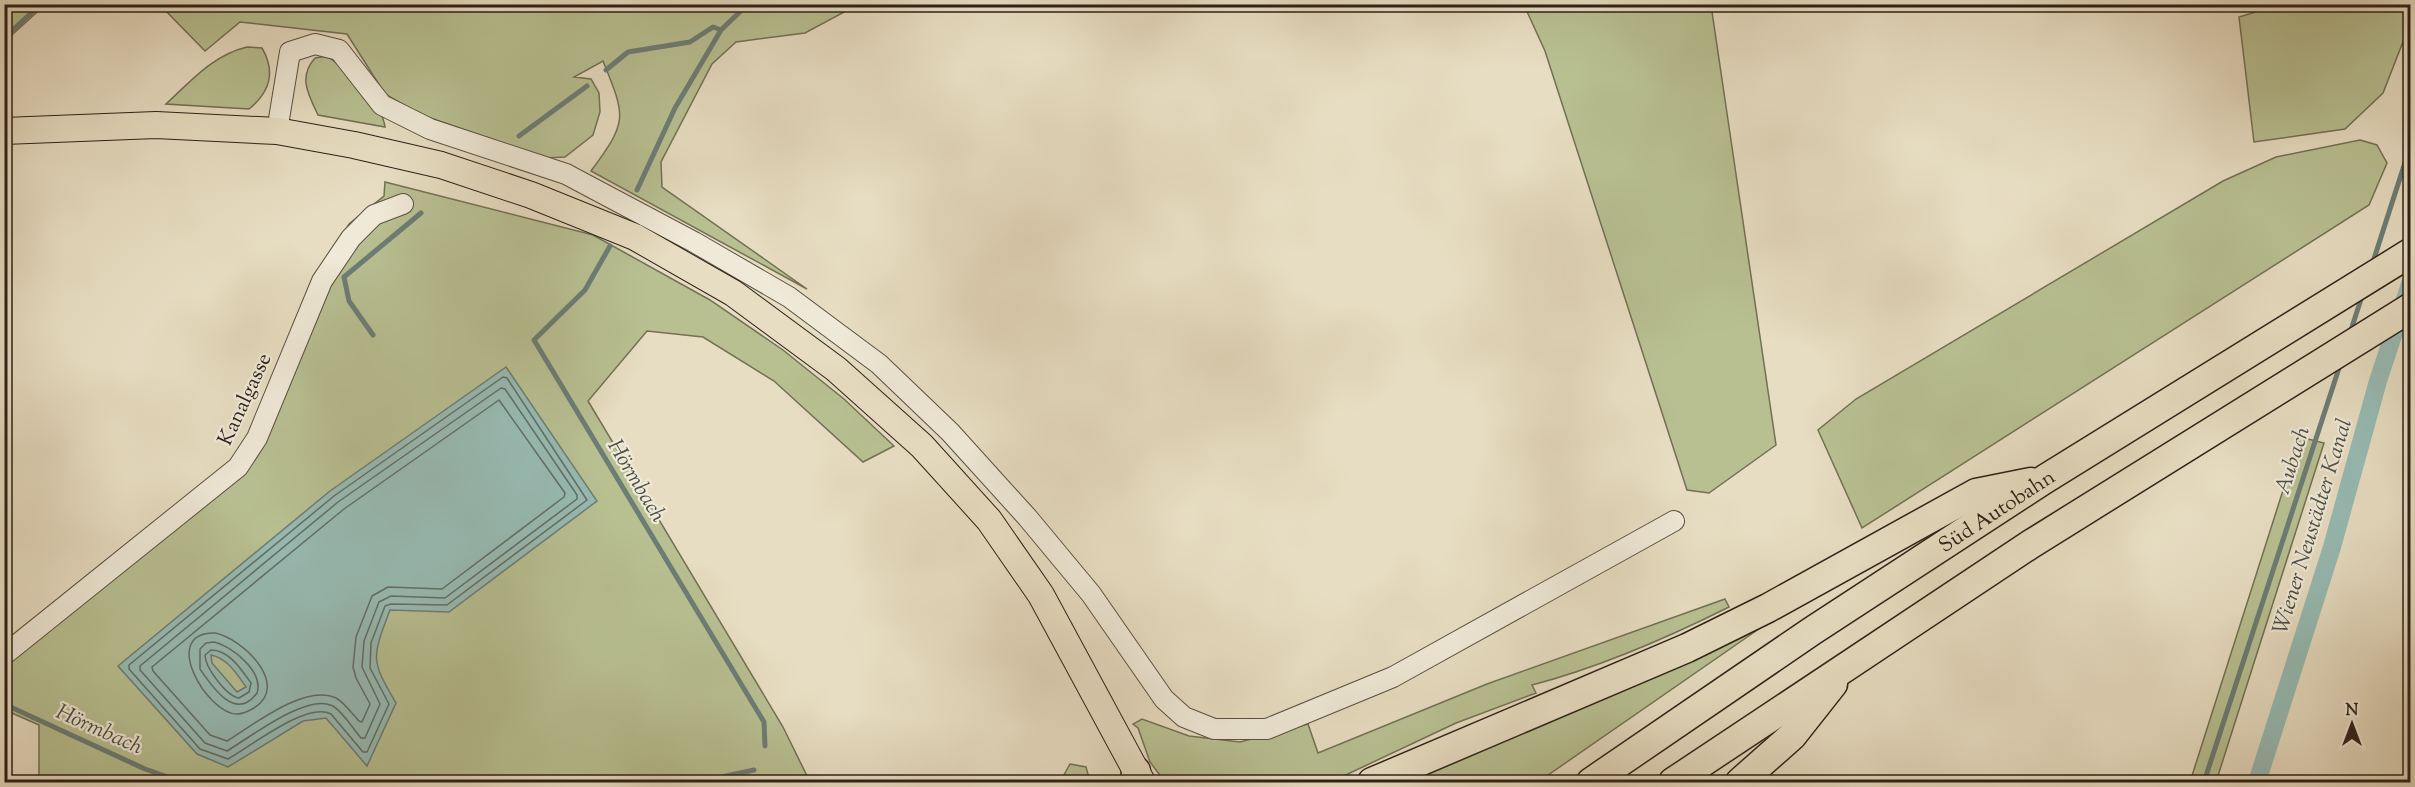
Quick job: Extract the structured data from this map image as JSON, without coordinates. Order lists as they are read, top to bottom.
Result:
{
  "streets": {
    "highway": ["Süd Autobahn"],
    "street": ["Kanalgasse"]
  },
  "water": ["Aubach", "Hörmbach", "Wiener Neustädter Kanal"],
  "north": "top"
}
